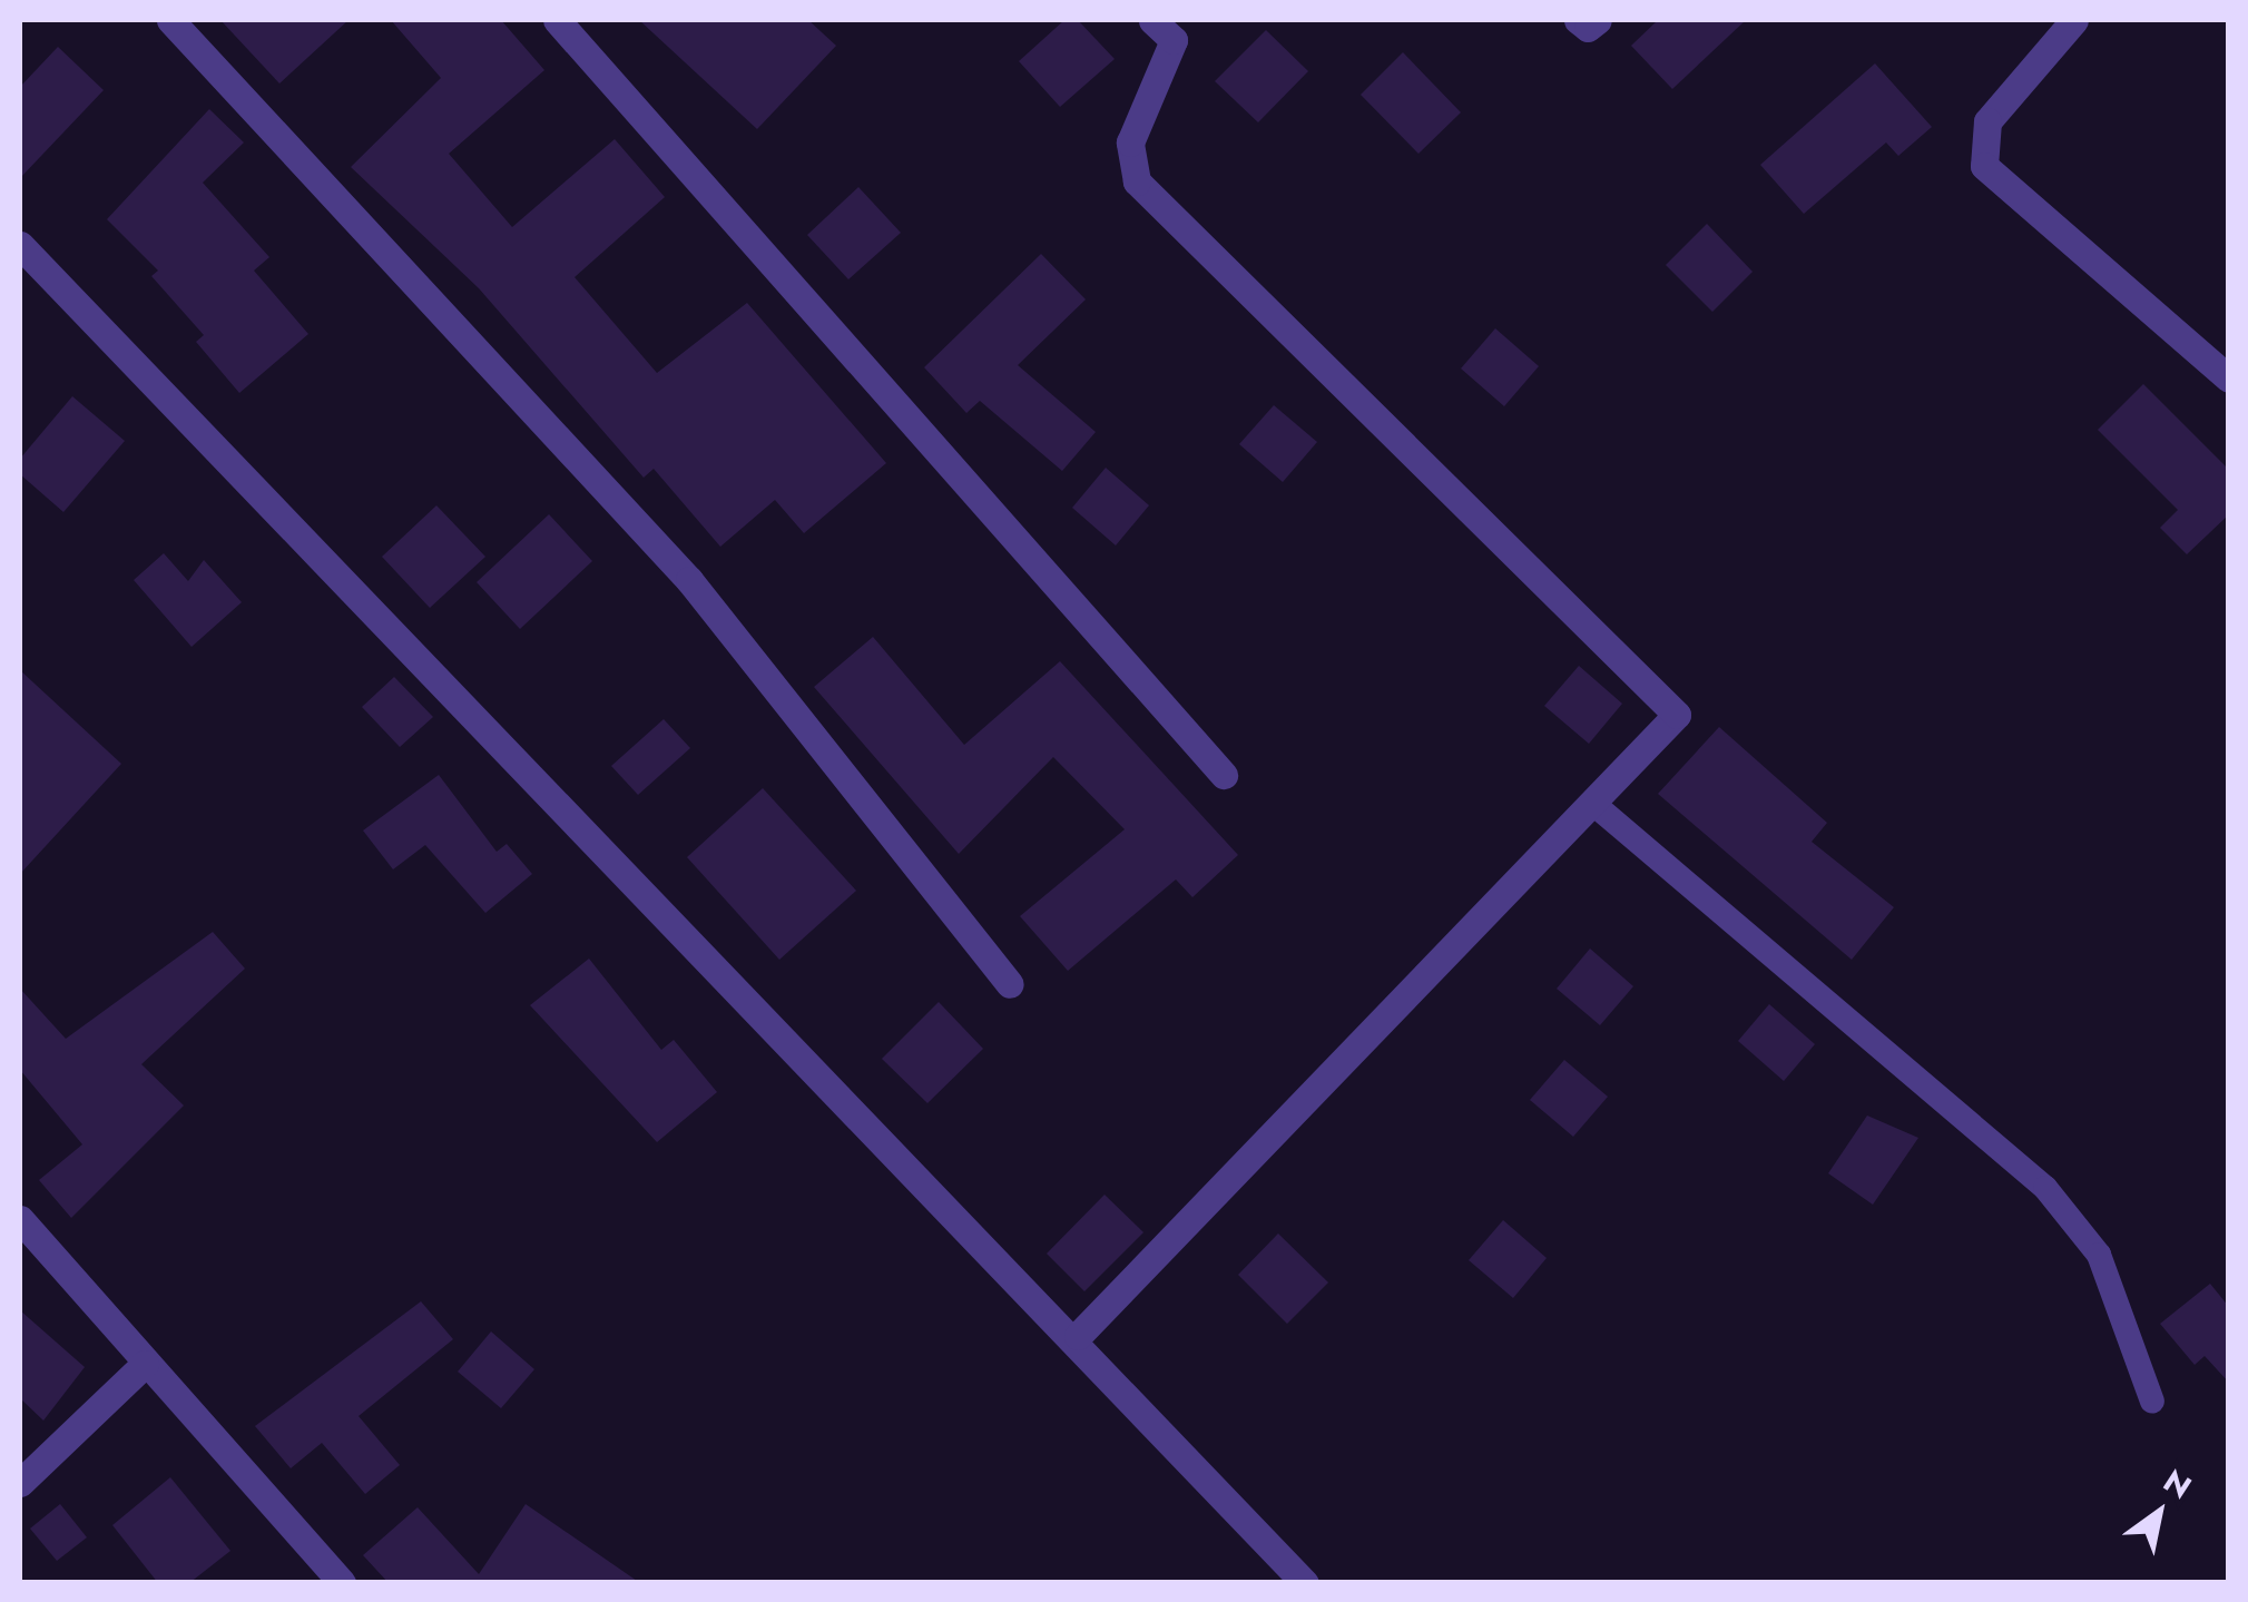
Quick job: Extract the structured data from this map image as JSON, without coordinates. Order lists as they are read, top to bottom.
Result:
{
  "north": "top right"
}
